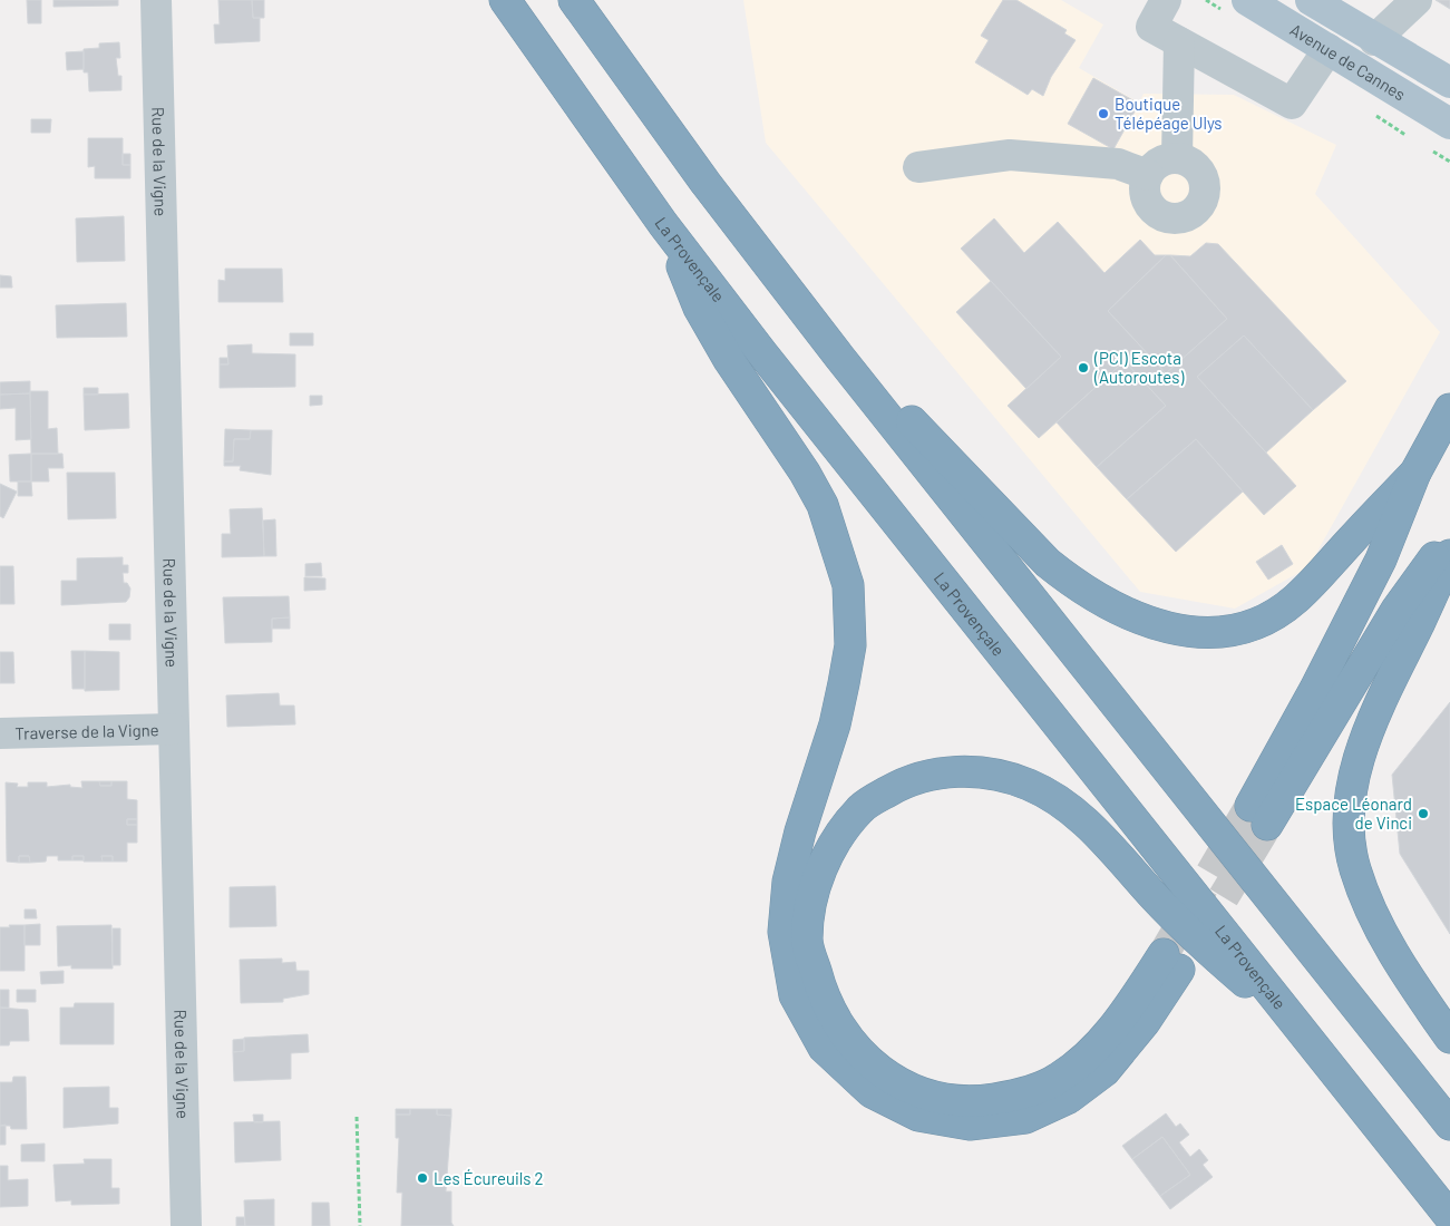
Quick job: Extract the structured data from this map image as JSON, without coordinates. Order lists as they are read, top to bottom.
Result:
{
  "streets": {
    "highway": ["La Provençale"],
    "main road": ["Avenue de Cannes"],
    "street": ["Rue de la Vigne", "Traverse de la Vigne"]
  },
  "crossings": [
    ["Rue de la Vigne", "Traverse de la Vigne"]
  ],
  "places": [
    "Boutique Télépéage Ulys",
    "(PCI) Escota (Autoroutes)",
    "Espace Léonard de Vinci",
    "Les Écureuils 2"
  ]
}
